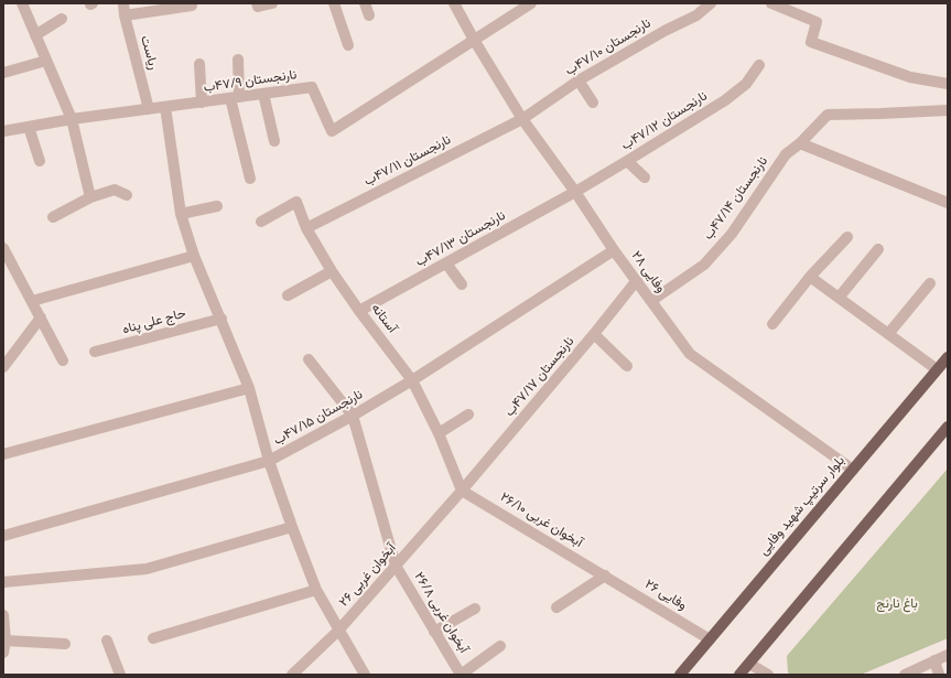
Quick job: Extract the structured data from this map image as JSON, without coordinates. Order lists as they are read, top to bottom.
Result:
{
  "streets": {
    "main road": ["بلوار سرتیپ شهید وفایی"],
    "street": [
      "نارنجستان ۴۷/۱۰ب",
      "ریاست",
      "نارنجستان ۴۷/۹ب",
      "نارنجستان ۴۷/۱۲ب",
      "نارنجستان ۴۷/۱۱ب",
      "نارنجستان ۴۷/۱۴ب",
      "نارنجستان ۴۷/۱۳ب",
      "وفایی ۲۸",
      "آستانه",
      "حاج علی پناه",
      "نارنجستان ۴۷/۱۷ب",
      "نارنجستان ۴۷/۱۵ب",
      "آبخوان غربی ۲۶/۱۰",
      "آبخوان غربی ۲۶",
      "وفایی ۲۶",
      "آبخوان غربی ۲۶/۸"
    ]
  },
  "crossings": [
    ["نارنجستان ۴۷/۱۰ب", "نارنجستان ۴۷/۱۱ب"],
    ["نارنجستان ۴۷/۱۰ب", "وفایی ۲۸"],
    ["ریاست", "نارنجستان ۴۷/۹ب"],
    ["نارنجستان ۴۷/۹ب", "وفایی ۲۸"],
    ["نارنجستان ۴۷/۱۲ب", "نارنجستان ۴۷/۱۳ب"],
    ["نارنجستان ۴۷/۱۲ب", "وفایی ۲۸"],
    ["نارنجستان ۴۷/۱۱ب", "وفایی ۲۸"],
    ["نارنجستان ۴۷/۱۱ب", "آستانه"],
    ["نارنجستان ۴۷/۱۴ب", "وفایی ۲۸"],
    ["نارنجستان ۴۷/۱۳ب", "وفایی ۲۸"],
    ["نارنجستان ۴۷/۱۳ب", "آستانه"],
    ["وفایی ۲۸", "نارنجستان ۴۷/۱۷ب"],
    ["وفایی ۲۸", "نارنجستان ۴۷/۱۵ب"],
    ["وفایی ۲۸", "بلوار سرتیپ شهید وفایی"],
    ["آستانه", "نارنجستان ۴۷/۱۷ب"],
    ["آستانه", "نارنجستان ۴۷/۱۵ب"],
    ["آستانه", "آبخوان غربی ۲۶/۱۰"],
    ["آستانه", "آبخوان غربی ۲۶"],
    ["نارنجستان ۴۷/۱۷ب", "آبخوان غربی ۲۶/۱۰"],
    ["نارنجستان ۴۷/۱۷ب", "آبخوان غربی ۲۶"],
    ["نارنجستان ۴۷/۱۵ب", "آبخوان غربی ۲۶/۸"],
    ["بلوار سرتیپ شهید وفایی", "وفایی ۲۶"],
    ["آبخوان غربی ۲۶/۱۰", "آبخوان غربی ۲۶"],
    ["آبخوان غربی ۲۶/۱۰", "وفایی ۲۶"],
    ["آبخوان غربی ۲۶", "آبخوان غربی ۲۶/۸"]
  ],
  "parks": ["باغ نارنج"]
}
